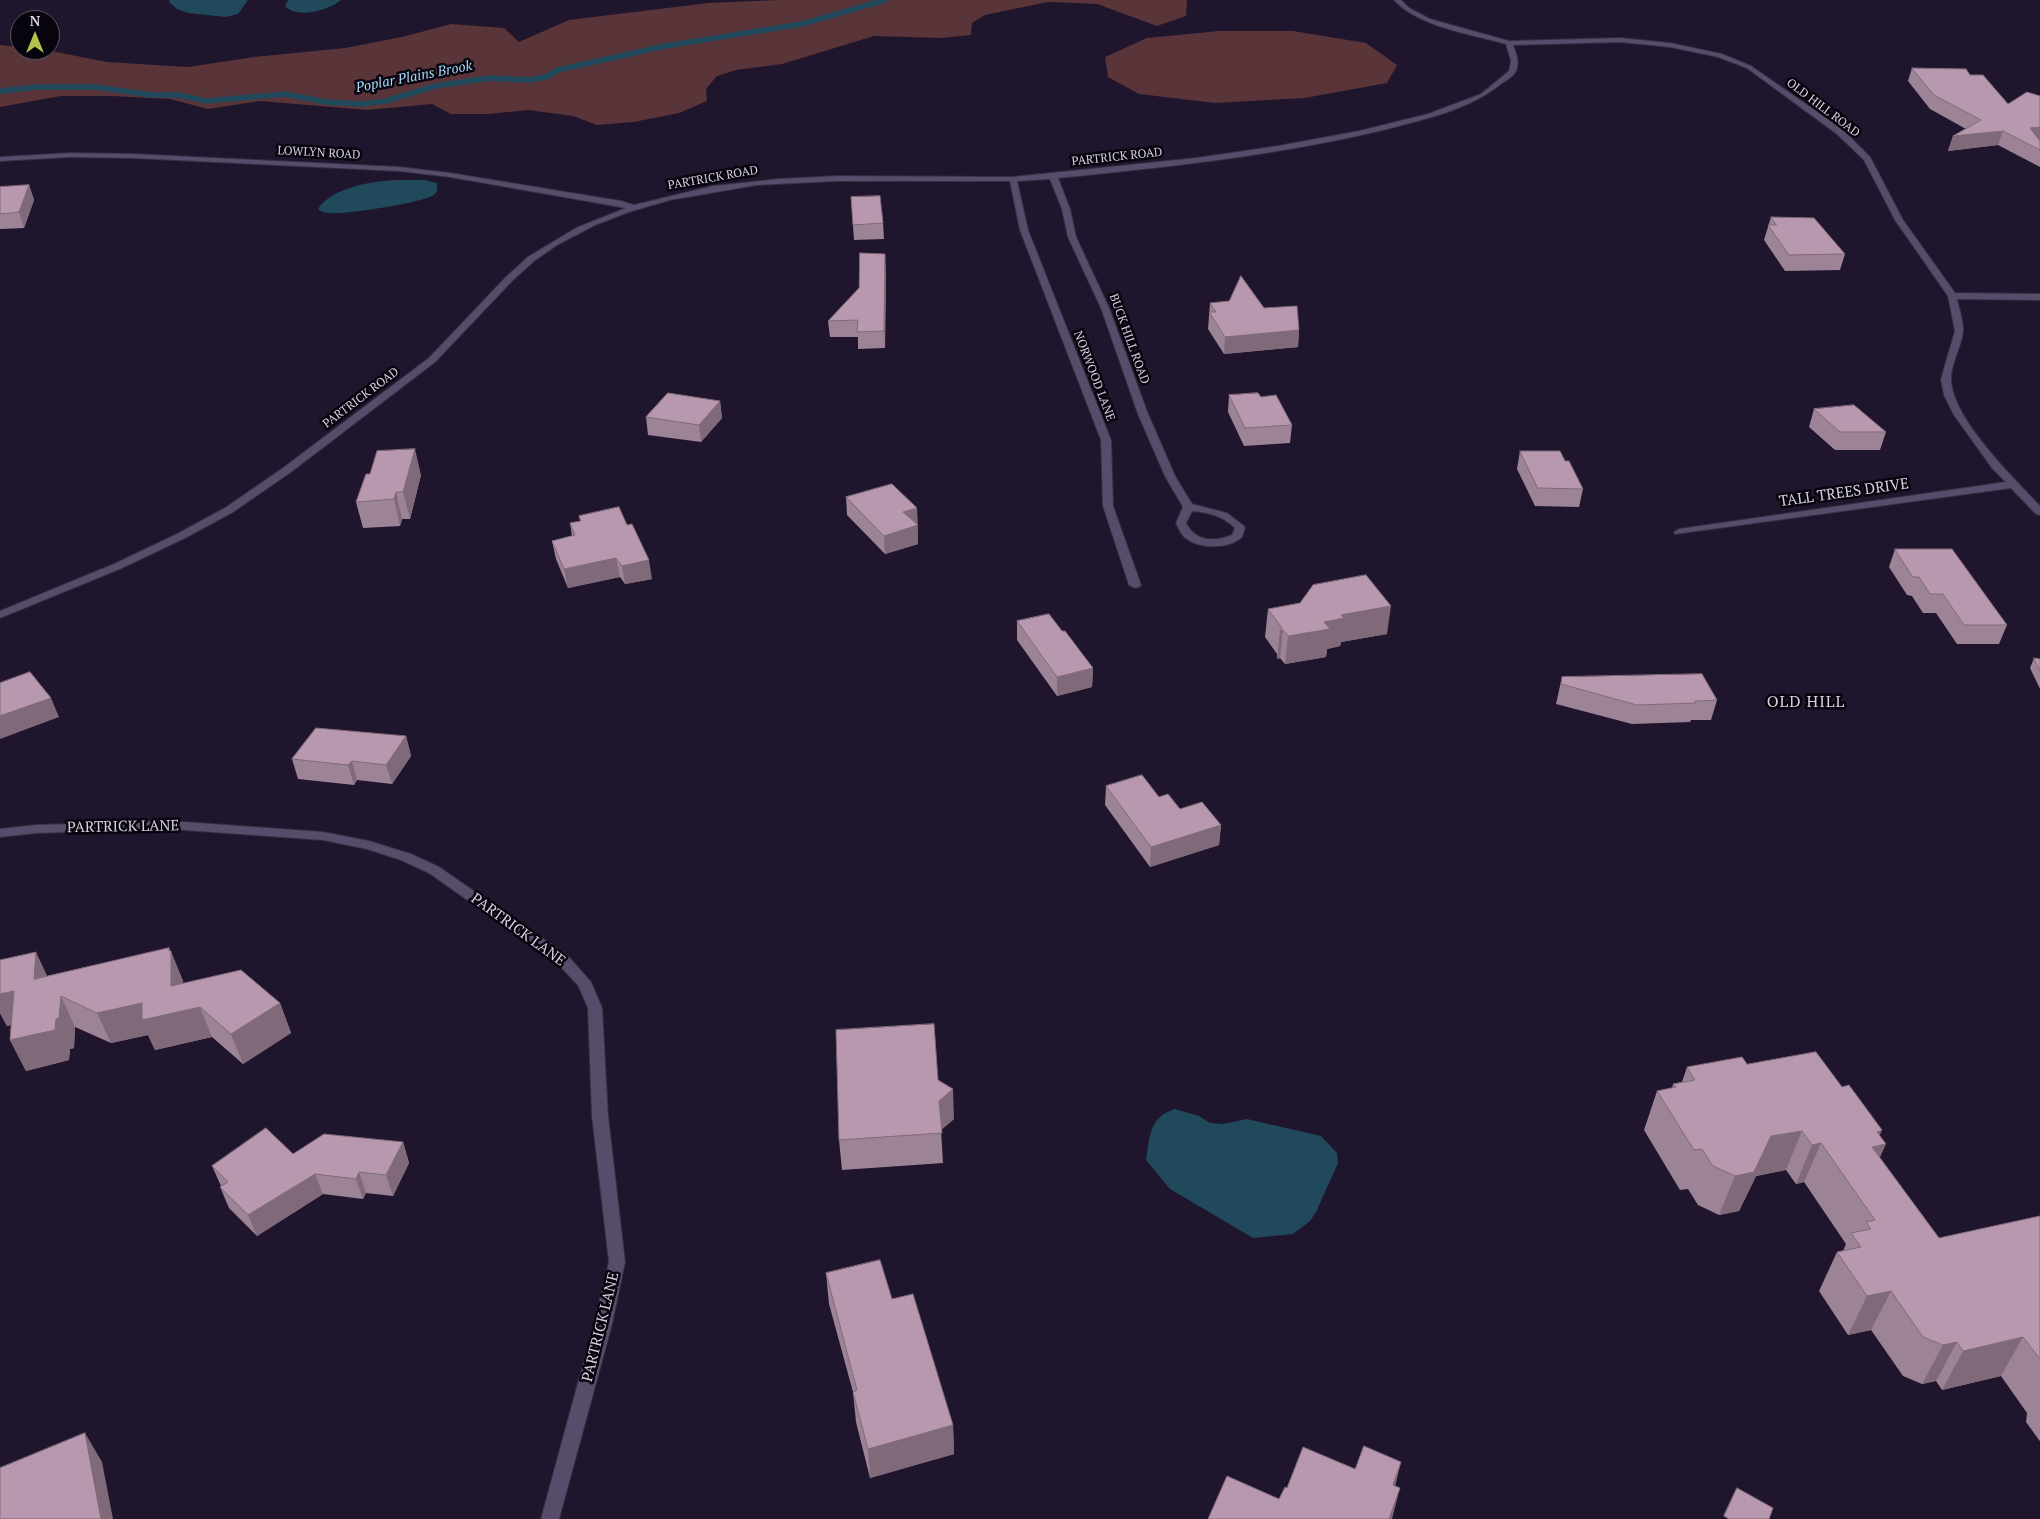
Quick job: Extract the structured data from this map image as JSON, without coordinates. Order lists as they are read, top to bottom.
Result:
{
  "streets": {
    "street": [
      "OLD HILL ROAD",
      "LOWLYN ROAD",
      "PARTRICK ROAD",
      "BUCK HILL ROAD",
      "NORWOOD LANE",
      "TALL TREES DRIVE",
      "PARTRICK LANE"
    ]
  },
  "crossings": [
    ["OLD HILL ROAD", "PARTRICK ROAD"],
    ["OLD HILL ROAD", "TALL TREES DRIVE"],
    ["LOWLYN ROAD", "PARTRICK ROAD"],
    ["PARTRICK ROAD", "BUCK HILL ROAD"],
    ["PARTRICK ROAD", "NORWOOD LANE"]
  ],
  "districts": ["OLD HILL"],
  "water": ["Poplar Plains Brook"],
  "north": "top"
}
